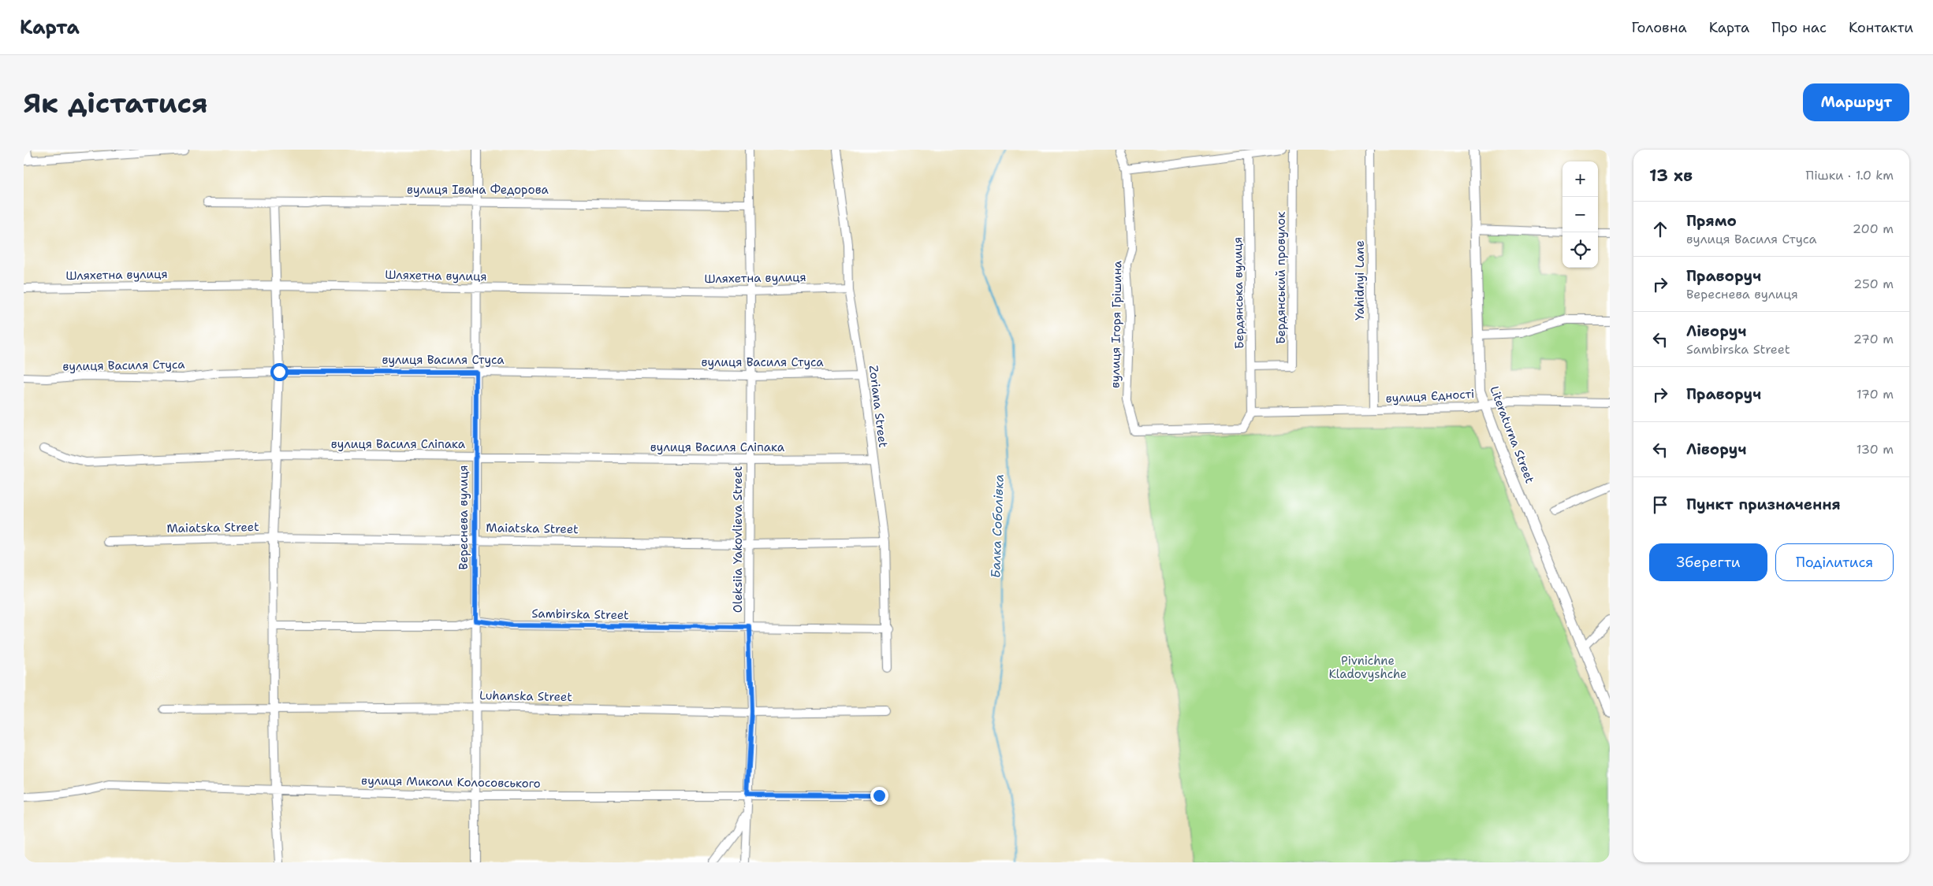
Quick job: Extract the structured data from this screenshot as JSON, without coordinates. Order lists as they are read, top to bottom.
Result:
{
  "streets": {
    "street": [
      "вулиця Івана Федорова",
      "Шляхетна вулиця",
      "Бердянський провулок",
      "Yahidnyi Lane",
      "Бердянська вулиця",
      "вулиця Ігоря Грішина",
      "вулиця Василя Стуса",
      "вулиця Єдності",
      "Zoriana Street",
      "Literaturna Street",
      "вулиця Василя Сліпака",
      "Вереснева вулиця",
      "Maiatska Street",
      "Oleksiia Yakovlieva Street",
      "Sambirska Street",
      "Luhanska Street",
      "вулиця Миколи Колосовського"
    ]
  },
  "crossings": [
    ["вулиця Івана Федорова", "Вереснева вулиця"],
    ["вулиця Івана Федорова", "Oleksiia Yakovlieva Street"],
    ["Шляхетна вулиця", "Zoriana Street"],
    ["Шляхетна вулиця", "Вереснева вулиця"],
    ["Шляхетна вулиця", "Oleksiia Yakovlieva Street"],
    ["Бердянський провулок", "Бердянська вулиця"],
    ["Yahidnyi Lane", "вулиця Єдності"],
    ["Бердянська вулиця", "вулиця Ігоря Грішина"],
    ["Бердянська вулиця", "вулиця Єдності"],
    ["вулиця Ігоря Грішина", "вулиця Єдності"],
    ["вулиця Василя Стуса", "Zoriana Street"],
    ["вулиця Василя Стуса", "Вереснева вулиця"],
    ["вулиця Василя Стуса", "Oleksiia Yakovlieva Street"],
    ["вулиця Єдності", "Literaturna Street"],
    ["Zoriana Street", "вулиця Василя Сліпака"],
    ["Zoriana Street", "Maiatska Street"],
    ["Zoriana Street", "Sambirska Street"],
    ["вулиця Василя Сліпака", "Вереснева вулиця"],
    ["вулиця Василя Сліпака", "Oleksiia Yakovlieva Street"],
    ["Вереснева вулиця", "Maiatska Street"],
    ["Вереснева вулиця", "Sambirska Street"],
    ["Вереснева вулиця", "Luhanska Street"],
    ["Вереснева вулиця", "вулиця Миколи Колосовського"],
    ["Maiatska Street", "Oleksiia Yakovlieva Street"],
    ["Oleksiia Yakovlieva Street", "Sambirska Street"],
    ["Oleksiia Yakovlieva Street", "Luhanska Street"],
    ["Oleksiia Yakovlieva Street", "вулиця Миколи Колосовського"]
  ],
  "water": ["Балка Соболівка"],
  "parks": ["Pivnichne Kladovyshche"],
  "page": {
    "header": "Карта",
    "nav": [
      "Головна",
      "Карта",
      "Про нас",
      "Контакти"
    ],
    "buttons": [
      "Маршрут",
      ["Зберегти", "Поділитися"]
    ],
    "title": "Як дістатися",
    "heading": ["13 хв", "Пішки · 1.0 km"],
    "map_buttons": ["+", "−"],
    "list": [
      ["Прямо", "вулиця Василя Стуса", "200 m"],
      ["Праворуч", "Вереснева вулиця", "250 m"],
      ["Ліворуч", "Sambirska Street", "270 m"],
      ["Праворуч", "170 m"],
      ["Ліворуч", "130 m"],
      "Пункт призначення"
    ]
  }
}
